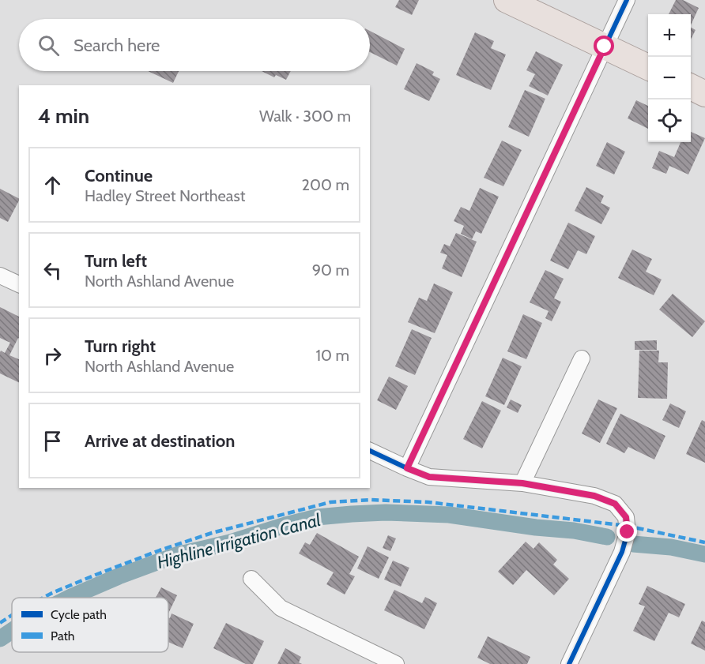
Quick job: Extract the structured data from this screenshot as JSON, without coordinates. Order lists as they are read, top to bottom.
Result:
{
  "water": ["Highline Irrigation Canal"],
  "legend": ["Cycle path", "Path"],
  "page": {
    "map_buttons": ["+", "−"],
    "search": "Search here",
    "heading": ["4 min", "Walk · 300 m"],
    "list": [
      ["Continue", "Hadley Street Northeast", "200 m"],
      ["Turn left", "North Ashland Avenue", "90 m"],
      ["Turn right", "North Ashland Avenue", "10 m"],
      "Arrive at destination"
    ]
  }
}
